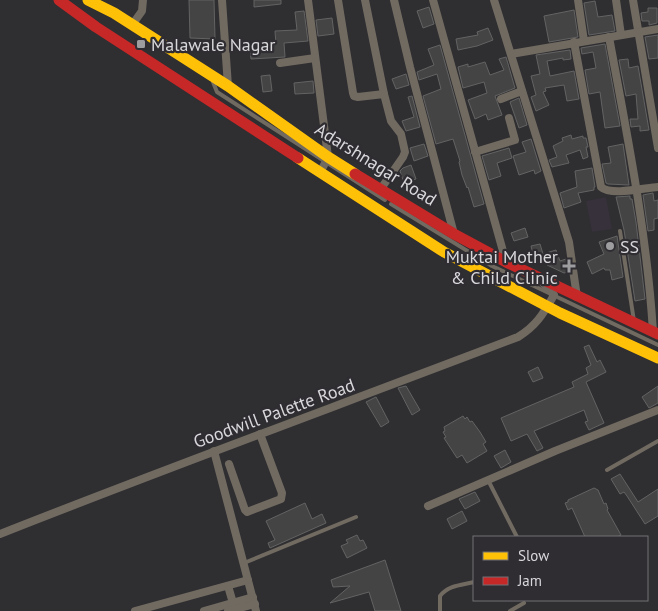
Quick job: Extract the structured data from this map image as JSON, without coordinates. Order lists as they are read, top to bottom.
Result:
{
  "streets": {
    "main road": ["Adarshnagar Road"],
    "street": ["Goodwill Palette Road"]
  },
  "crossings": [
    ["Adarshnagar Road", "Goodwill Palette Road"]
  ],
  "places": {
    "transit": ["Malawale Nagar"],
    "other": ["SS"],
    "health": ["Muktai Mother & Child Clinic"]
  },
  "legend": ["Slow", "Jam"]
}
